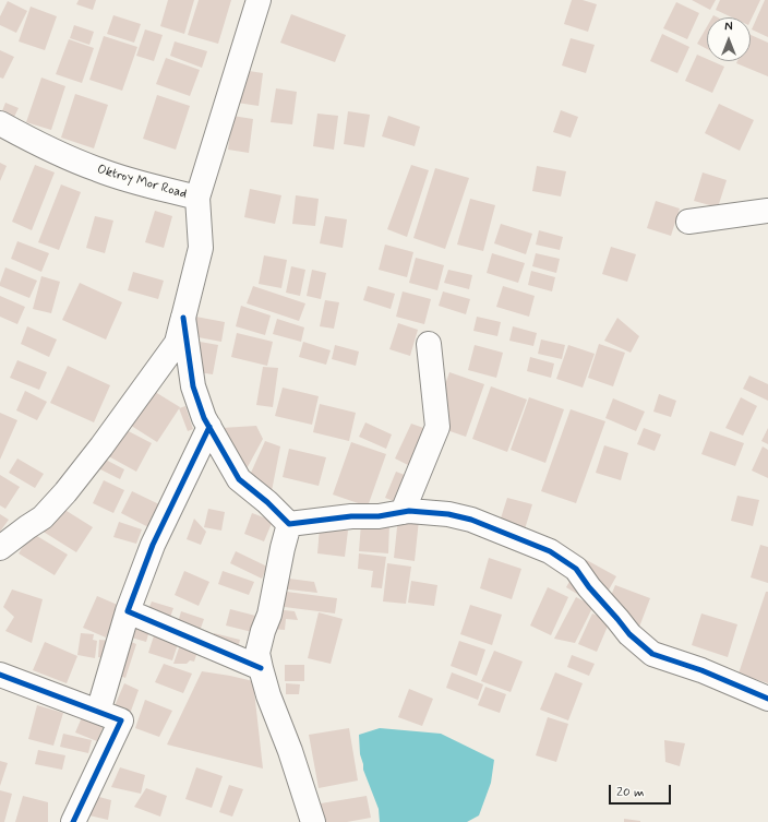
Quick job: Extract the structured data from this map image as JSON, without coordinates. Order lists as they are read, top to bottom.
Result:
{
  "streets": {
    "street": ["Oktroy Mor Road"]
  },
  "scale_bar": "20 m",
  "north": "top"
}
